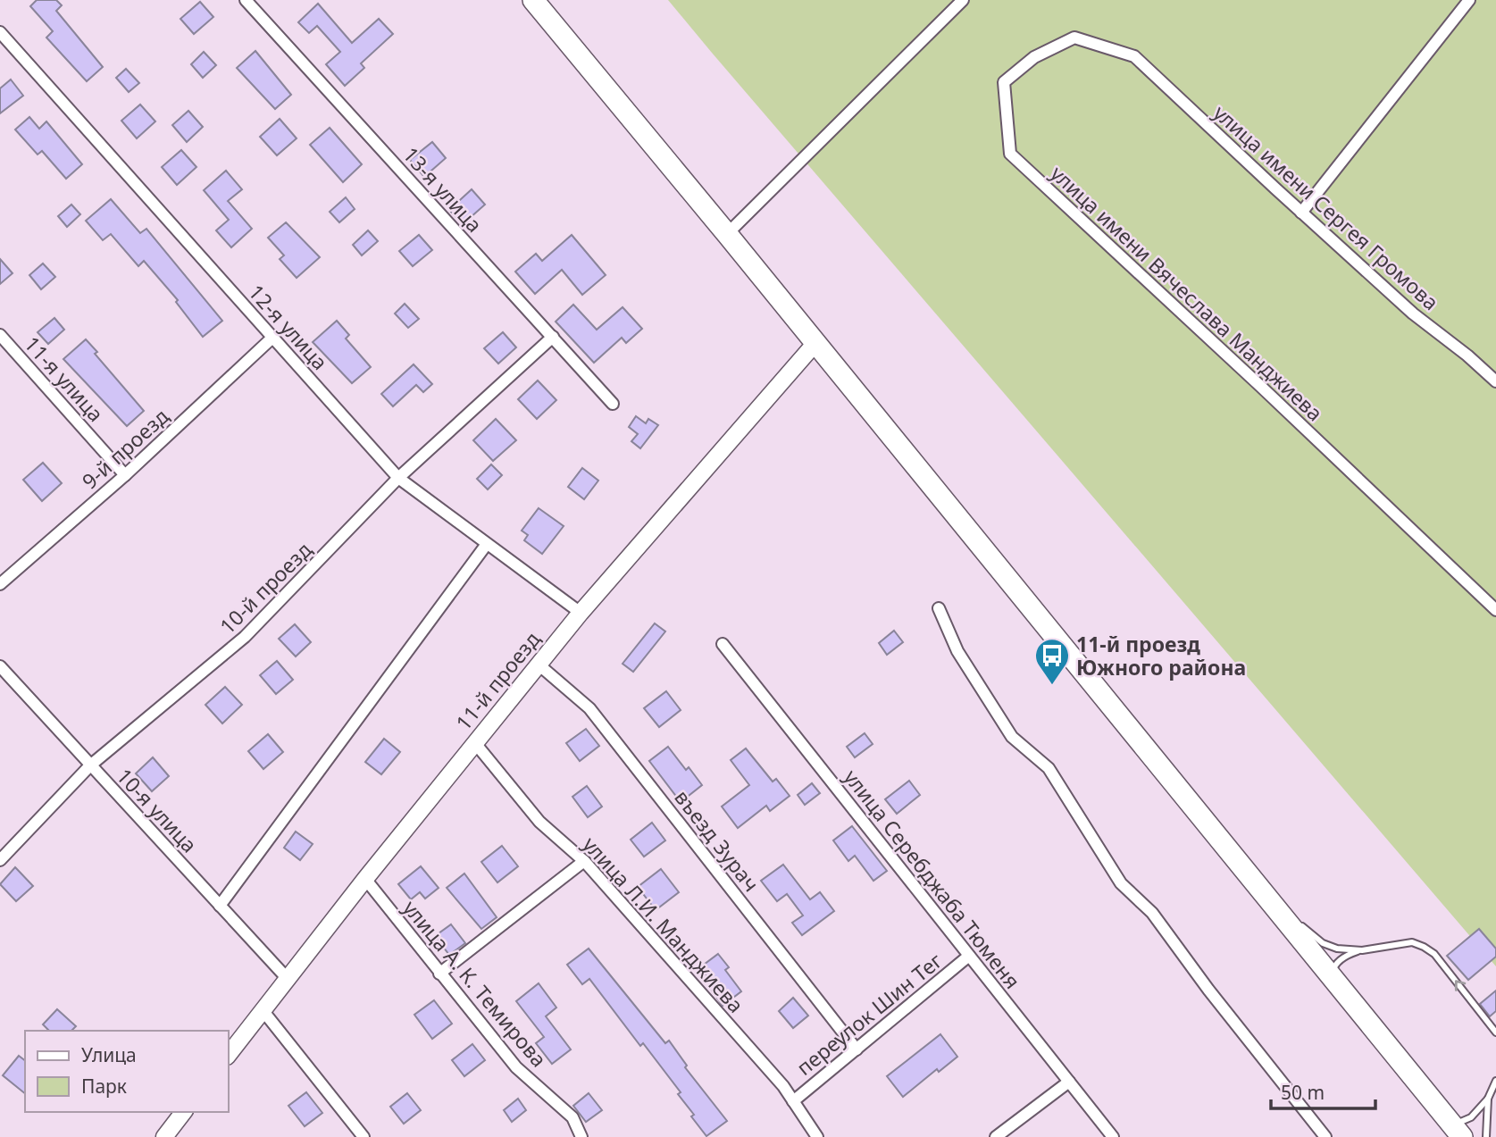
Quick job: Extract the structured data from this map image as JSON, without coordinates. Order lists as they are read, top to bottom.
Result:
{
  "streets": {
    "street": [
      "13-я улица",
      "улица имени Сергея Громова",
      "улица имени Вячеслава Манджиева",
      "12-я улица",
      "11-я улица",
      "9-й проезд",
      "10-й проезд",
      "11-й проезд",
      "10-я улица",
      "въезд Зурач",
      "улица Серебджаба Тюменя",
      "улица Л.И. Манджиева",
      "улица А. К. Темирова",
      "переулок Шин Тег"
    ]
  },
  "crossings": [
    ["13-я улица", "10-й проезд"],
    ["улица имени Сергея Громова", "улица имени Вячеслава Манджиева"],
    ["12-я улица", "9-й проезд"],
    ["12-я улица", "10-й проезд"],
    ["12-я улица", "11-й проезд"],
    ["11-я улица", "9-й проезд"],
    ["10-й проезд", "10-я улица"],
    ["11-й проезд", "10-я улица"],
    ["11-й проезд", "въезд Зурач"],
    ["11-й проезд", "улица Л.И. Манджиева"],
    ["11-й проезд", "улица А. К. Темирова"],
    ["въезд Зурач", "переулок Шин Тег"],
    ["улица Серебджаба Тюменя", "переулок Шин Тег"],
    ["улица Л.И. Манджиева", "переулок Шин Тег"]
  ],
  "places": {
    "bus stop": ["11-й проезд Южного района"]
  },
  "legend": ["Улица", "Парк"],
  "scale_bar": "50 m"
}
